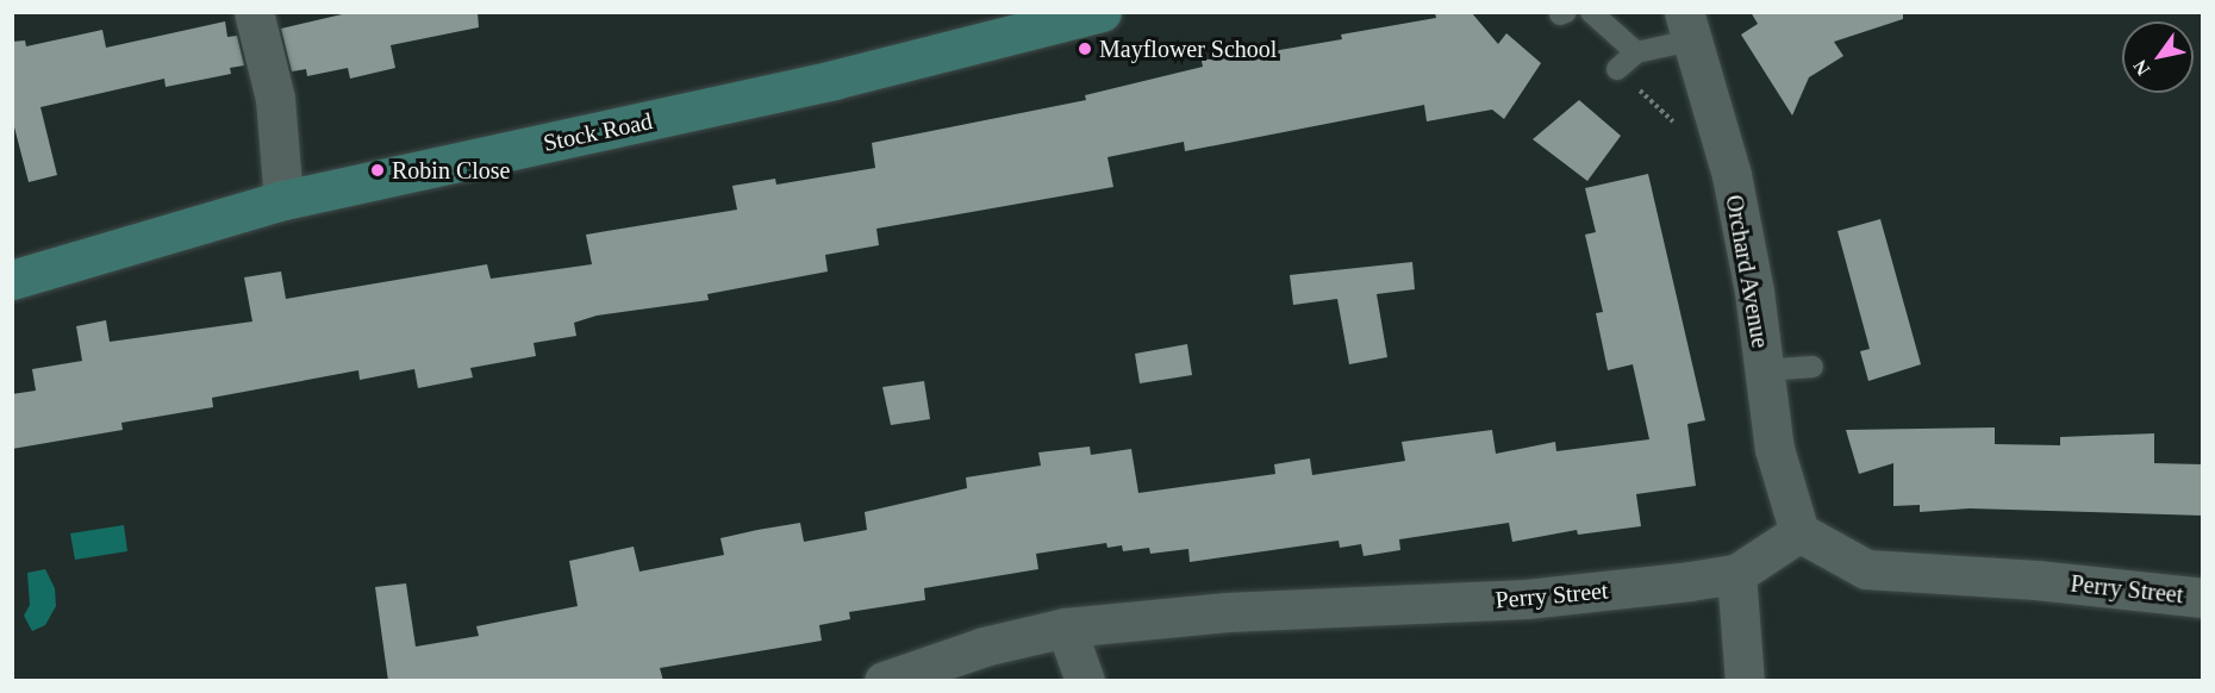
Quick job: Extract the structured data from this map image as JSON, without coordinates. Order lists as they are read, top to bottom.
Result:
{
  "streets": {
    "main road": ["Stock Road"],
    "street": ["Orchard Avenue", "Perry Street"]
  },
  "crossings": [
    ["Orchard Avenue", "Perry Street"]
  ],
  "places": ["Mayflower School", "Robin Close"],
  "north": "bottom left"
}
